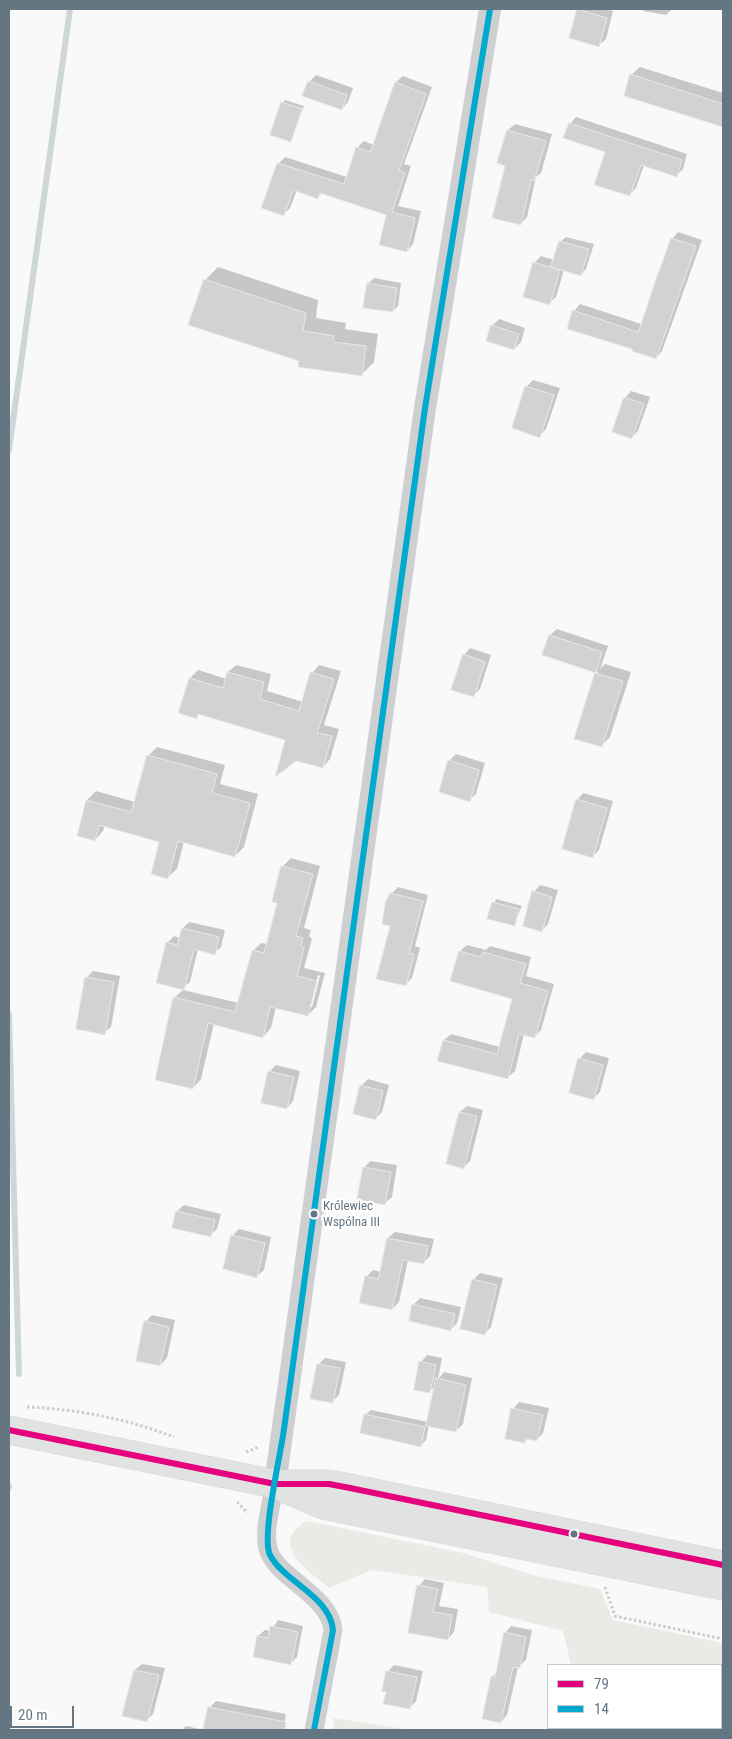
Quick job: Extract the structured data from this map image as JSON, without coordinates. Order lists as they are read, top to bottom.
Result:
{
  "places": ["Królewiec Wspólna III"],
  "lines": ["transit line 14", "transit line 79"],
  "legend": ["79", "14"],
  "scale_bar": "20 m"
}
